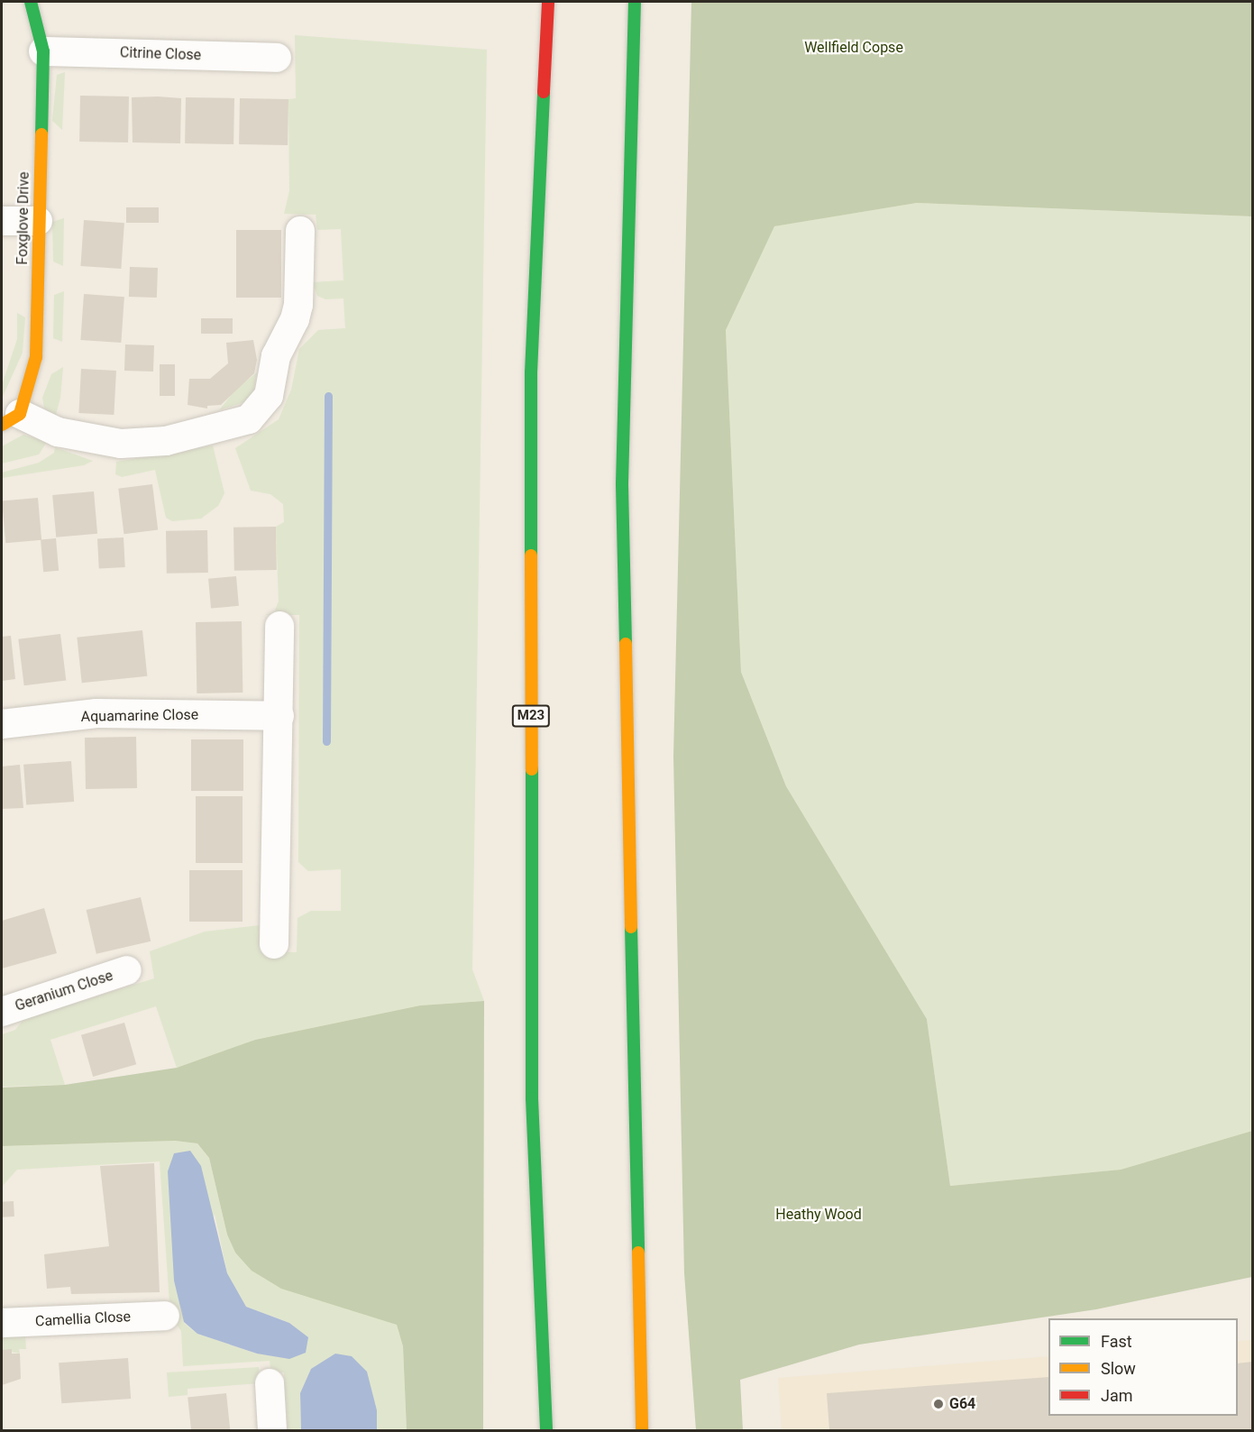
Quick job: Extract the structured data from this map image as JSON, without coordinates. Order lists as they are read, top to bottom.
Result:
{
  "streets": {
    "main road": ["Foxglove Drive", "M23"],
    "street": [
      "Citrine Close",
      "Aquamarine Close",
      "Geranium Close",
      "Camellia Close"
    ]
  },
  "crossings": [
    ["Citrine Close", "Foxglove Drive"]
  ],
  "parks": ["Wellfield Copse", "Heathy Wood"],
  "places": ["G64"],
  "legend": ["Fast", "Slow", "Jam"]
}
